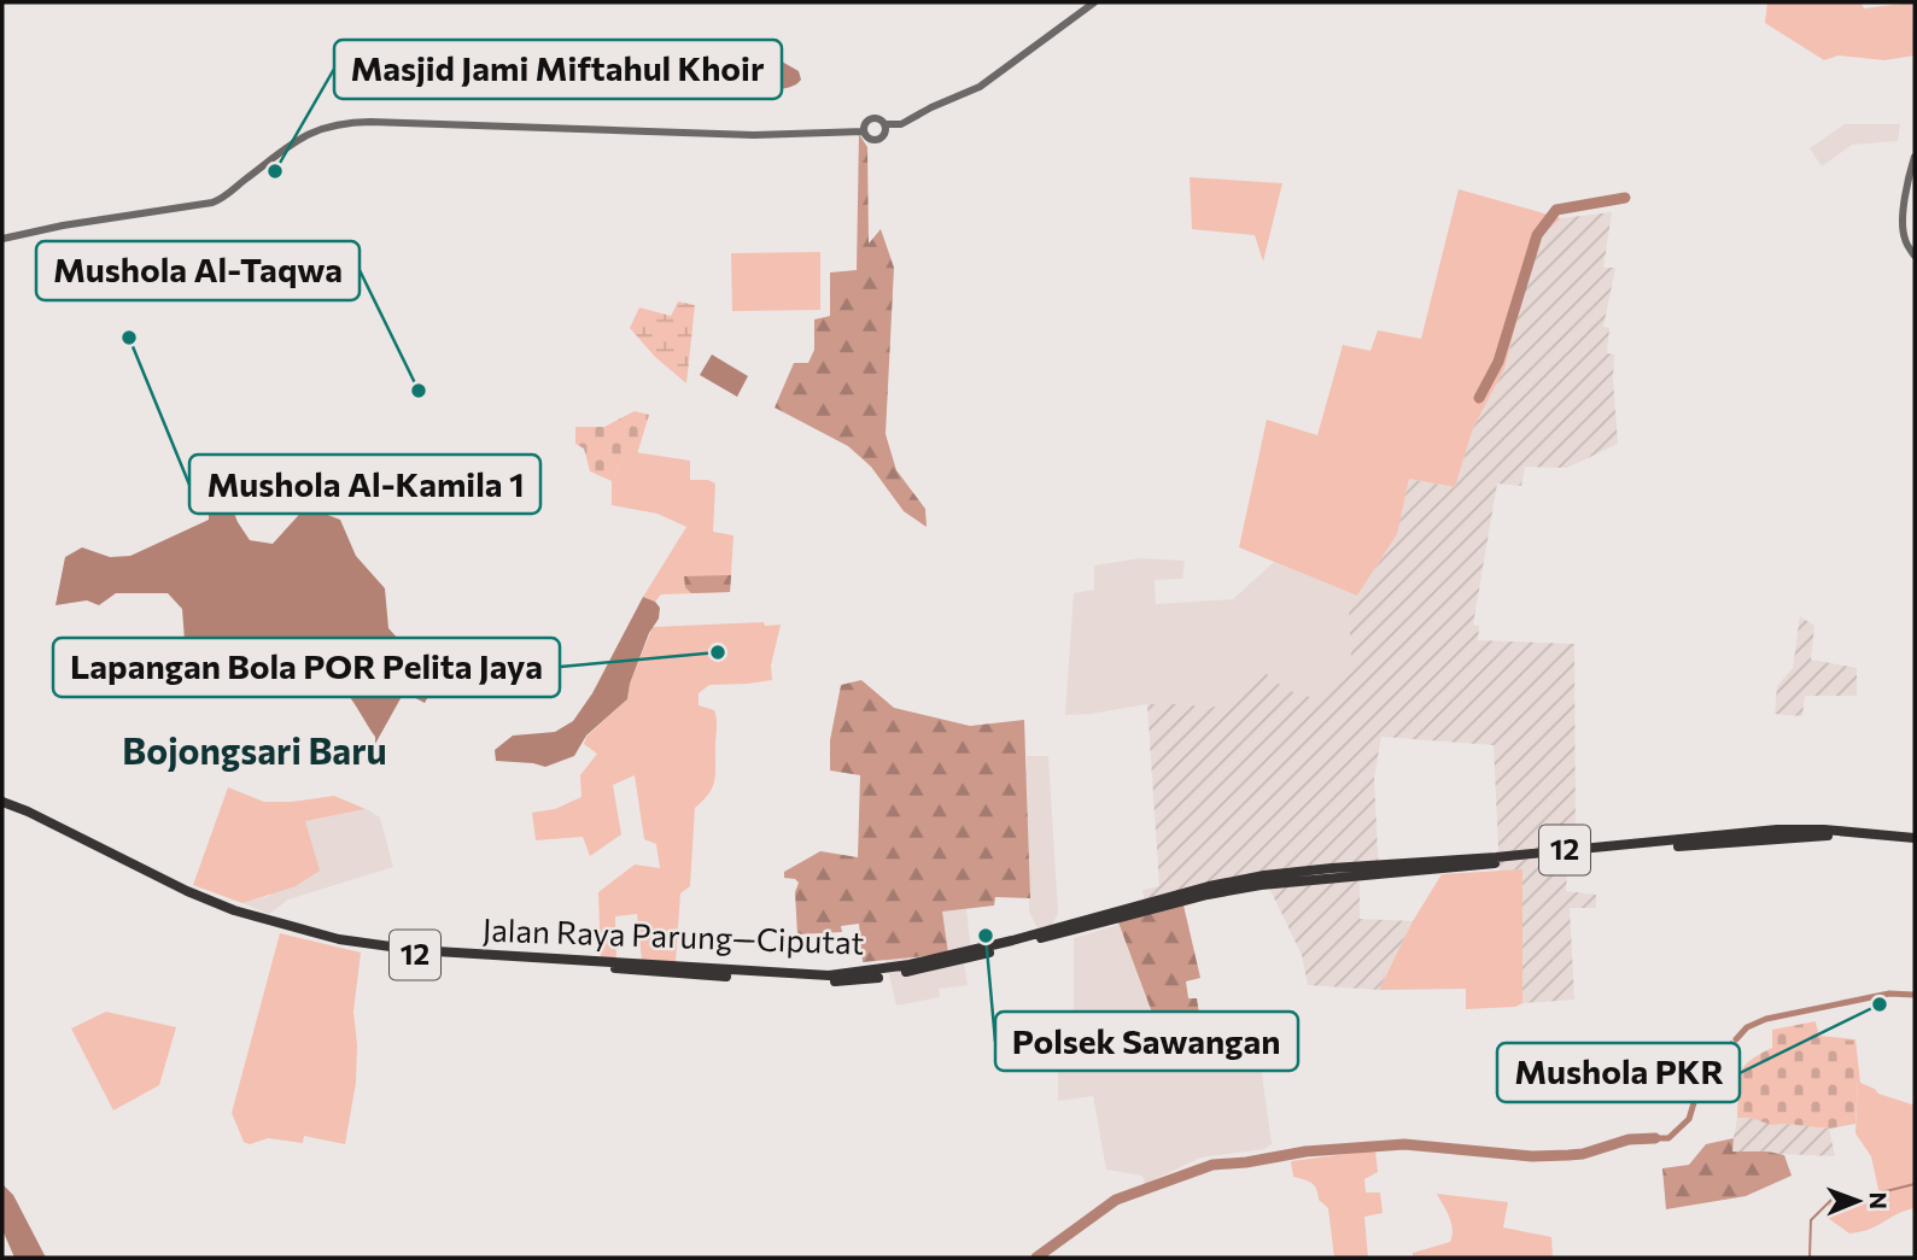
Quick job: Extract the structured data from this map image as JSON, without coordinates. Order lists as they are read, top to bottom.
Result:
{
  "streets": {
    "highway": ["12", "Jalan Raya Parung—Ciputat"]
  },
  "districts": ["Bojongsari Baru"],
  "places": [
    "Masjid Jami Miftahul Khoir",
    "Mushola Al-Kamila 1",
    "Mushola Al-Taqwa",
    "Lapangan Bola POR Pelita Jaya",
    "Polsek Sawangan",
    "Mushola PKR"
  ],
  "north": "right"
}
